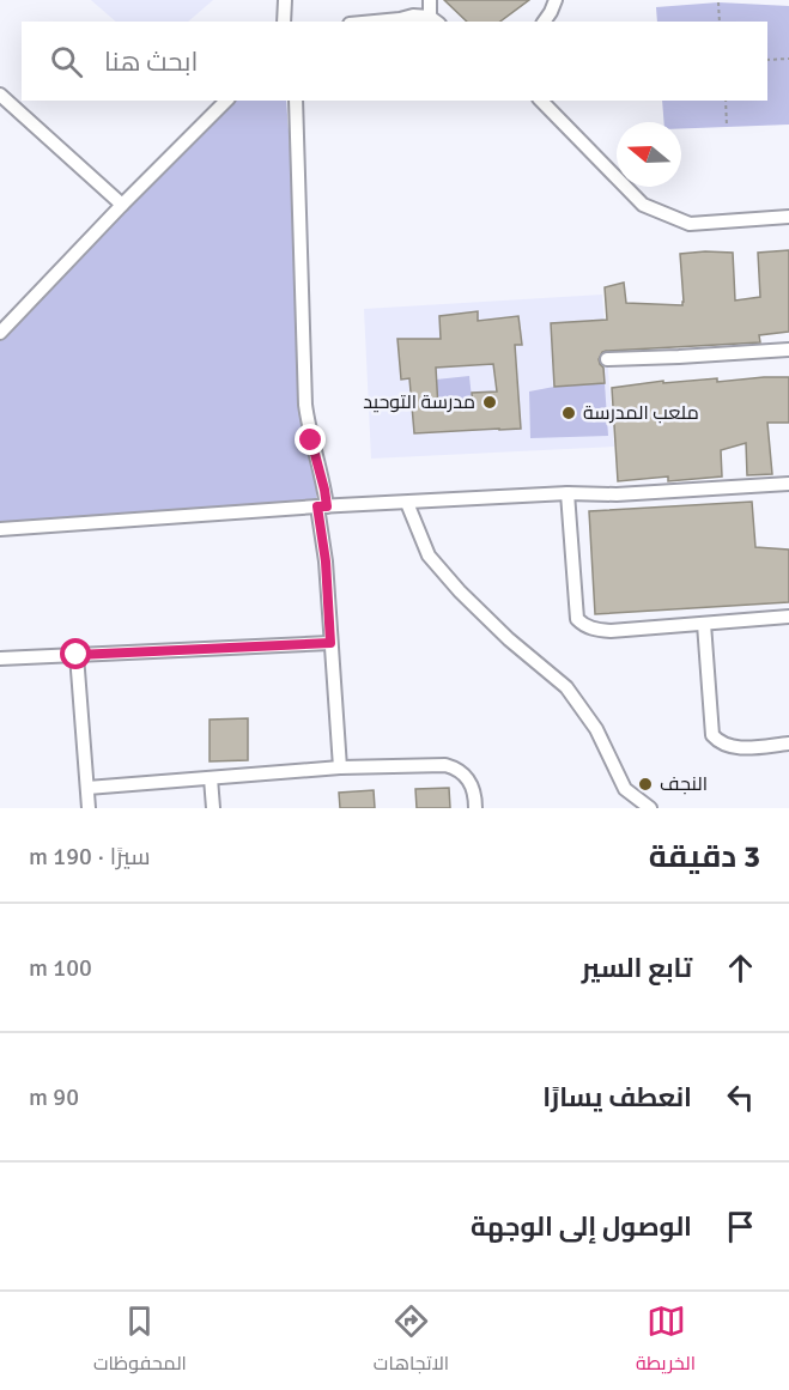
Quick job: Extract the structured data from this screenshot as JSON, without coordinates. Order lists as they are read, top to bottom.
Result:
{
  "places": ["مدرسة التوحيد", "ملعب المدرسة", "النجف"],
  "north": "left",
  "page": {
    "search": "ابحث هنا",
    "heading": ["3 دقيقة", "سيرًا · 190 m"],
    "list": [
      ["تابع السير", "100 m"],
      ["انعطف يسارًا", "90 m"],
      "الوصول إلى الوجهة"
    ],
    "nav": ["الخريطة", "الاتجاهات", "المحفوظات"]
  }
}
